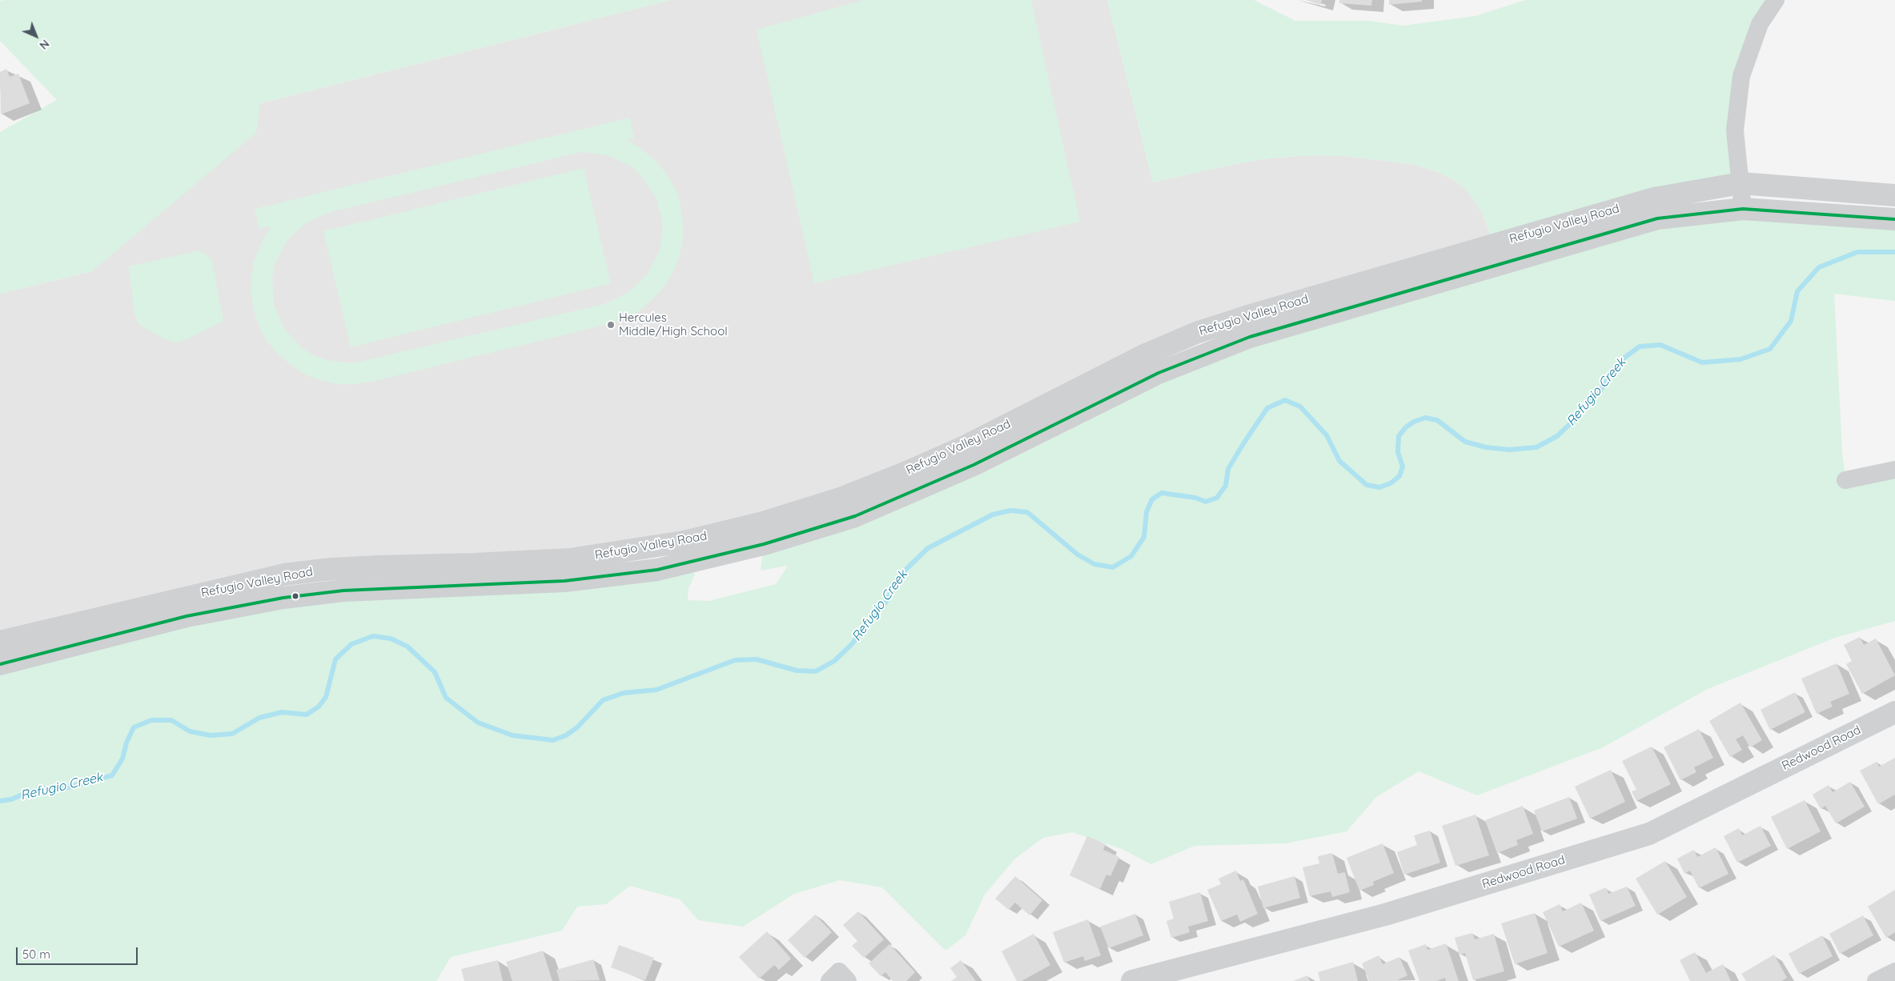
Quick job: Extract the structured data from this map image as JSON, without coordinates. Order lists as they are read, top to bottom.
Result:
{
  "streets": {
    "street": ["Refugio Valley Road", "Redwood Road"]
  },
  "water": ["Refugio Creek"],
  "places": ["Hercules Middle/High School"],
  "scale_bar": "50 m",
  "north": "bottom right"
}
